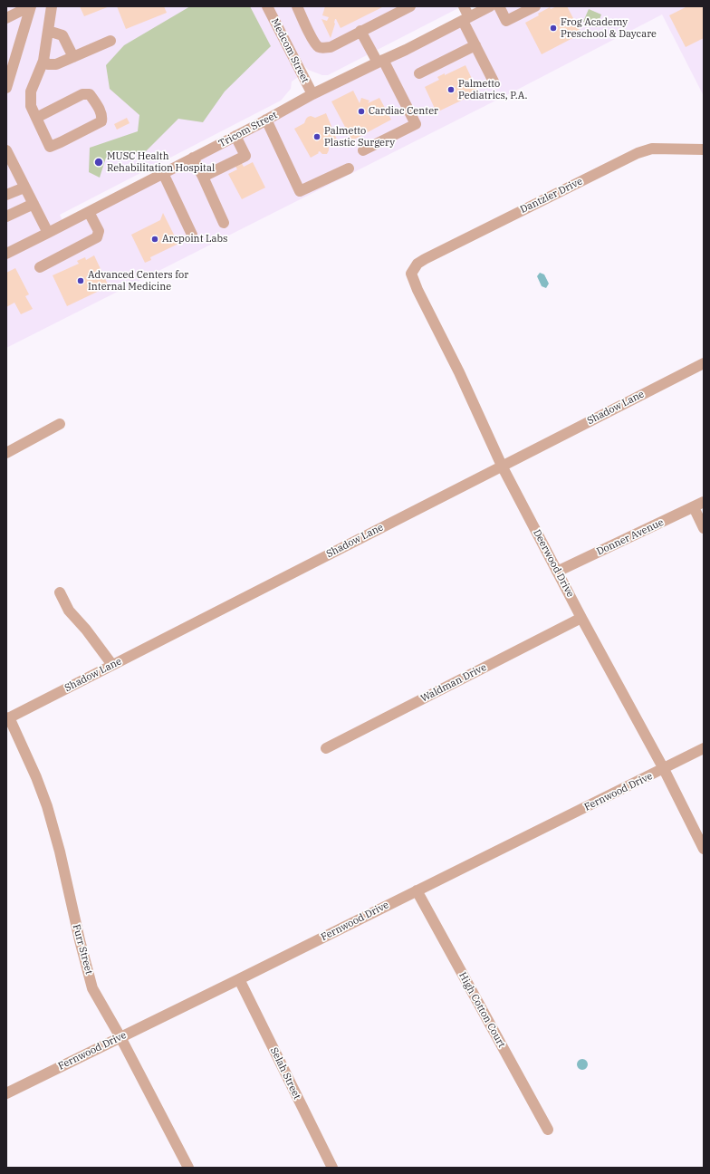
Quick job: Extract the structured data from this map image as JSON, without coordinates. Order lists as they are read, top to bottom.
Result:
{
  "streets": {
    "street": [
      "Medcom Street",
      "Tricom Street",
      "Dantzler Drive",
      "Shadow Lane",
      "Donner Avenue",
      "Deerwood Drive",
      "Waldman Drive",
      "Fernwood Drive",
      "Furr Street",
      "High Cotton Court",
      "Selah Street"
    ]
  },
  "crossings": [
    ["Medcom Street", "Tricom Street"],
    ["Dantzler Drive", "Deerwood Drive"],
    ["Shadow Lane", "Deerwood Drive"],
    ["Shadow Lane", "Furr Street"],
    ["Donner Avenue", "Deerwood Drive"],
    ["Deerwood Drive", "Waldman Drive"],
    ["Deerwood Drive", "Fernwood Drive"],
    ["Fernwood Drive", "Furr Street"],
    ["Fernwood Drive", "High Cotton Court"],
    ["Fernwood Drive", "Selah Street"]
  ],
  "places": [
    "Frog Academy Preschool & Daycare",
    "Palmetto Pediatrics, P.A.",
    "Cardiac Center",
    "Palmetto Plastic Surgery",
    "MUSC Health Rehabilitation Hospital",
    "Arcpoint Labs",
    "Advanced Centers for Internal Medicine"
  ]
}
